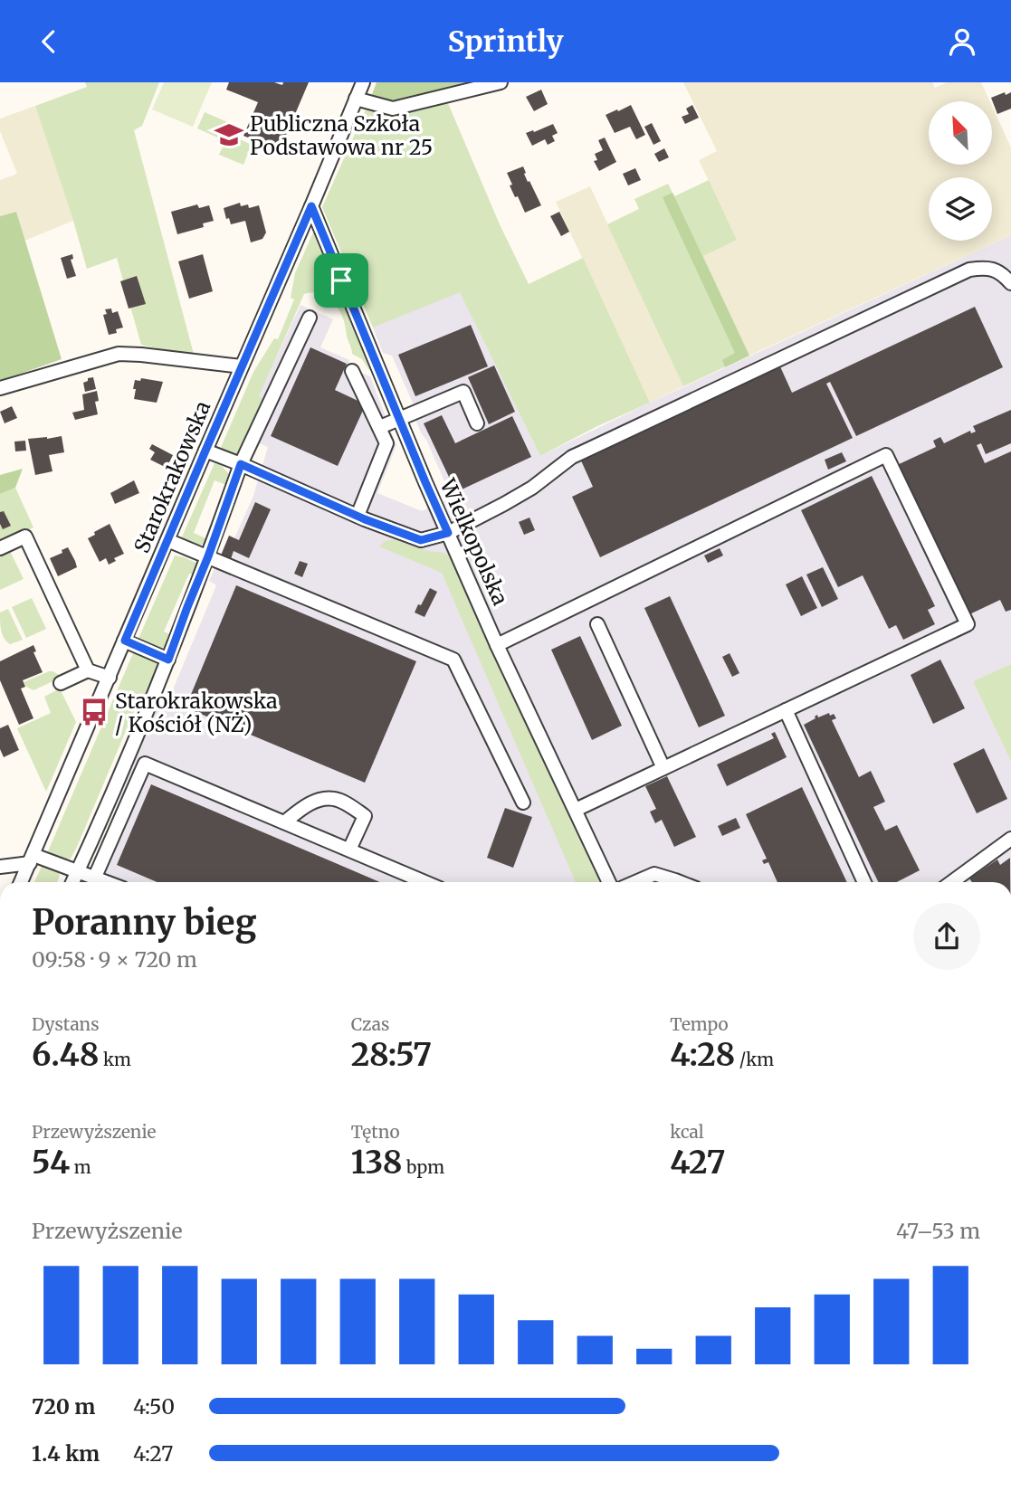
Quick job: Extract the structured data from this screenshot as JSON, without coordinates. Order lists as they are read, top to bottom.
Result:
{
  "streets": {
    "street": ["Starokrakowska", "Wielkopolska"]
  },
  "crossings": [
    ["Starokrakowska", "Wielkopolska"]
  ],
  "places": {
    "school or university": ["Publiczna Szkoła Podstawowa nr 25"],
    "bus stop": ["Starokrakowska / Kościół (NŻ)"]
  },
  "north": "top left",
  "page": {
    "header": "Sprintly",
    "heading": ["Poranny bieg", "09:58 · 9 × 720 m"],
    "stats": [
      ["Dystans", "6.48 km"],
      ["Czas", "28:57"],
      ["Tempo", "4:28 /km"],
      ["Przewyższenie", "54 m"],
      ["Tętno", "138 bpm"],
      ["kcal", "427"]
    ],
    "chart": ["Przewyższenie", "47–53 m"],
    "list": [
      {
        "name": "720 m",
        "note": "4:50"
      },
      {
        "name": "1.4 km",
        "note": "4:27"
      }
    ]
  }
}
